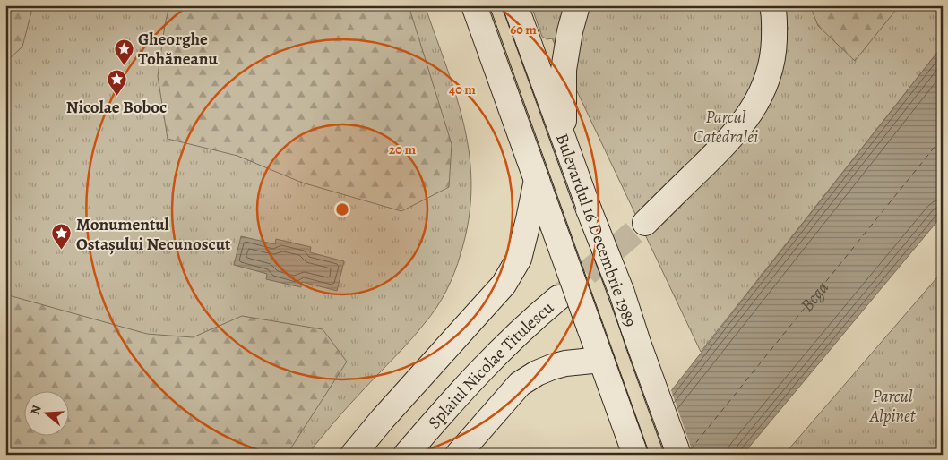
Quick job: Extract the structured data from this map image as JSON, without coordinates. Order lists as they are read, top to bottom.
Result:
{
  "streets": {
    "main road": ["Bulevardul 16 Decembrie 1989", "Splaiul Nicolae Titulescu"]
  },
  "water": ["Bega"],
  "parks": ["Parcul Catedralei", "Parcul Alpinet"],
  "places": {
    "place": ["Gheorghe Tohăneanu", "Nicolae Boboc", "Monumentul Ostașului Necunoscut"]
  },
  "north": "left",
  "rings": ["60 m", "40 m", "20 m"]
}
